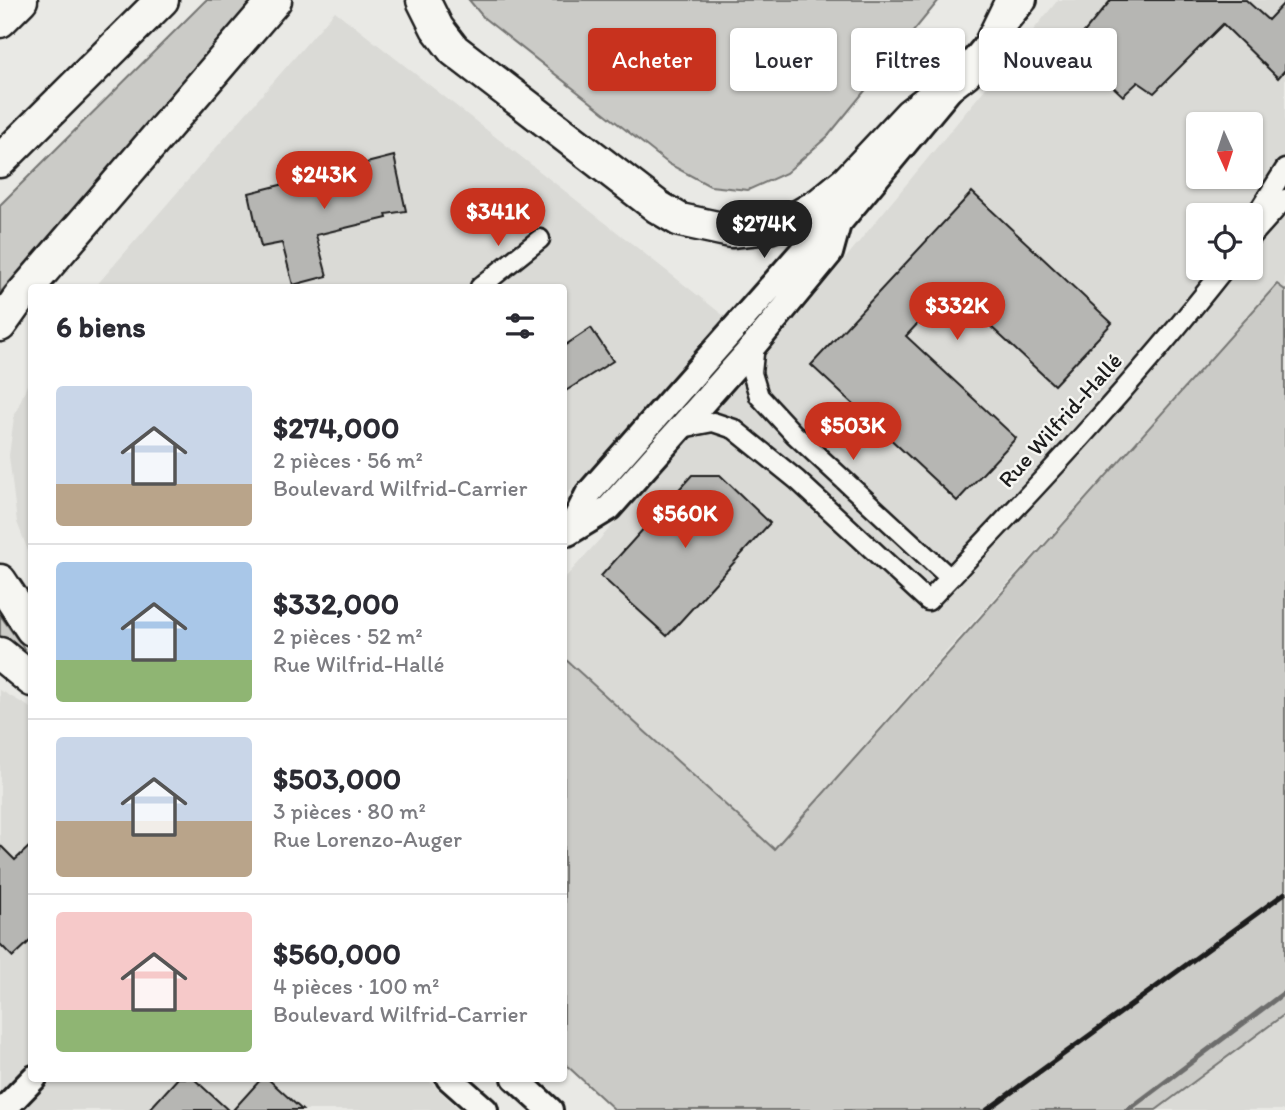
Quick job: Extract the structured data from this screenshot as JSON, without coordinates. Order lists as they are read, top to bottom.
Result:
{
  "streets": {
    "street": ["Rue Wilfrid-Hallé"]
  },
  "north": "bottom",
  "page": {
    "chip": [
      "Acheter",
      "Louer",
      "Filtres",
      "Nouveau"
    ],
    "price": [
      "$243K",
      "$341K",
      "$274K",
      "$332K",
      "$503K",
      "$560K"
    ],
    "heading": "6 biens",
    "list": [
      {
        "name": "$274,000",
        "note": "2 pièces · 56 m² · Boulevard Wilfrid-Carrier"
      },
      {
        "name": "$332,000",
        "note": "2 pièces · 52 m² · Rue Wilfrid-Hallé"
      },
      {
        "name": "$503,000",
        "note": "3 pièces · 80 m² · Rue Lorenzo-Auger"
      },
      {
        "name": "$560,000",
        "note": "4 pièces · 100 m² · Boulevard Wilfrid-Carrier"
      }
    ]
  }
}
